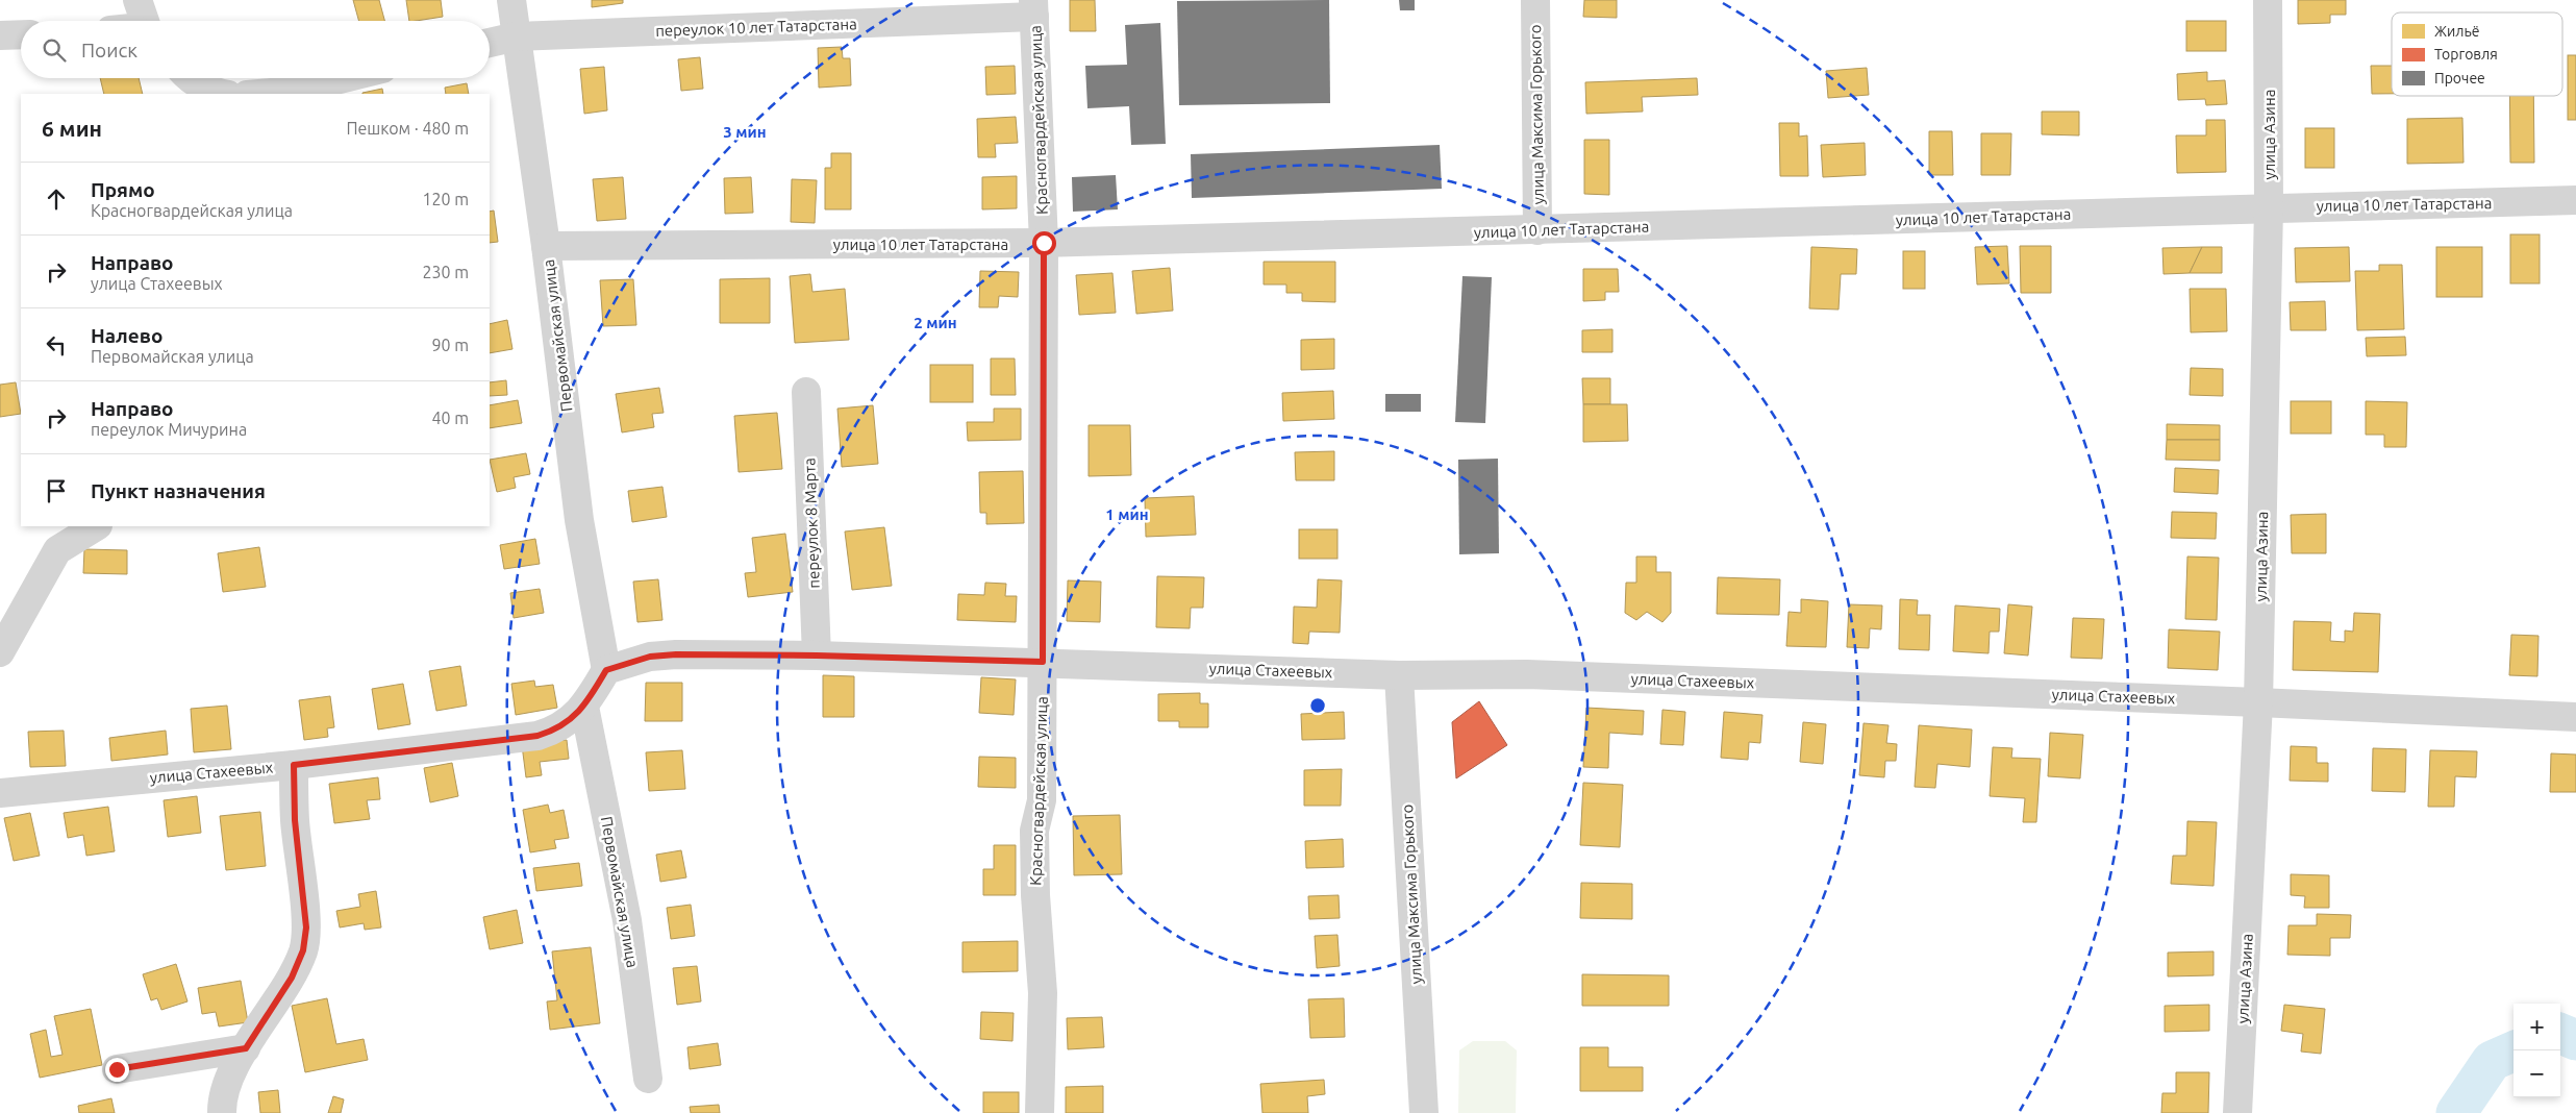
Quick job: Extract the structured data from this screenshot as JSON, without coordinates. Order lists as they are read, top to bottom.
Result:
{
  "streets": {
    "street": [
      "переулок 10 лет Татарстана",
      "улица Максима Горького",
      "Красногвардейская улица",
      "улица Азина",
      "улица 10 лет Татарстана",
      "Первомайская улица",
      "переулок 8 Марта",
      "улица Стахеевых"
    ]
  },
  "crossings": [
    ["переулок 10 лет Татарстана", "Красногвардейская улица"],
    ["переулок 10 лет Татарстана", "Первомайская улица"],
    ["улица Максима Горького", "улица 10 лет Татарстана"],
    ["улица Максима Горького", "улица Стахеевых"],
    ["Красногвардейская улица", "улица 10 лет Татарстана"],
    ["Красногвардейская улица", "улица Стахеевых"],
    ["улица Азина", "улица 10 лет Татарстана"],
    ["улица Азина", "улица Стахеевых"],
    ["улица 10 лет Татарстана", "Первомайская улица"],
    ["Первомайская улица", "улица Стахеевых"],
    ["переулок 8 Марта", "улица Стахеевых"]
  ],
  "legend": ["Жильё", "Торговля", "Прочее"],
  "page": {
    "search": "Поиск",
    "heading": ["6 мин", "Пешком · 480 m"],
    "list": [
      ["Прямо", "Красногвардейская улица", "120 m"],
      ["Направо", "улица Стахеевых", "230 m"],
      ["Налево", "Первомайская улица", "90 m"],
      ["Направо", "переулок Мичурина", "40 m"],
      "Пункт назначения"
    ],
    "map_buttons": ["+", "−"]
  },
  "rings": ["3 мин", "2 мин", "1 мин"]
}
